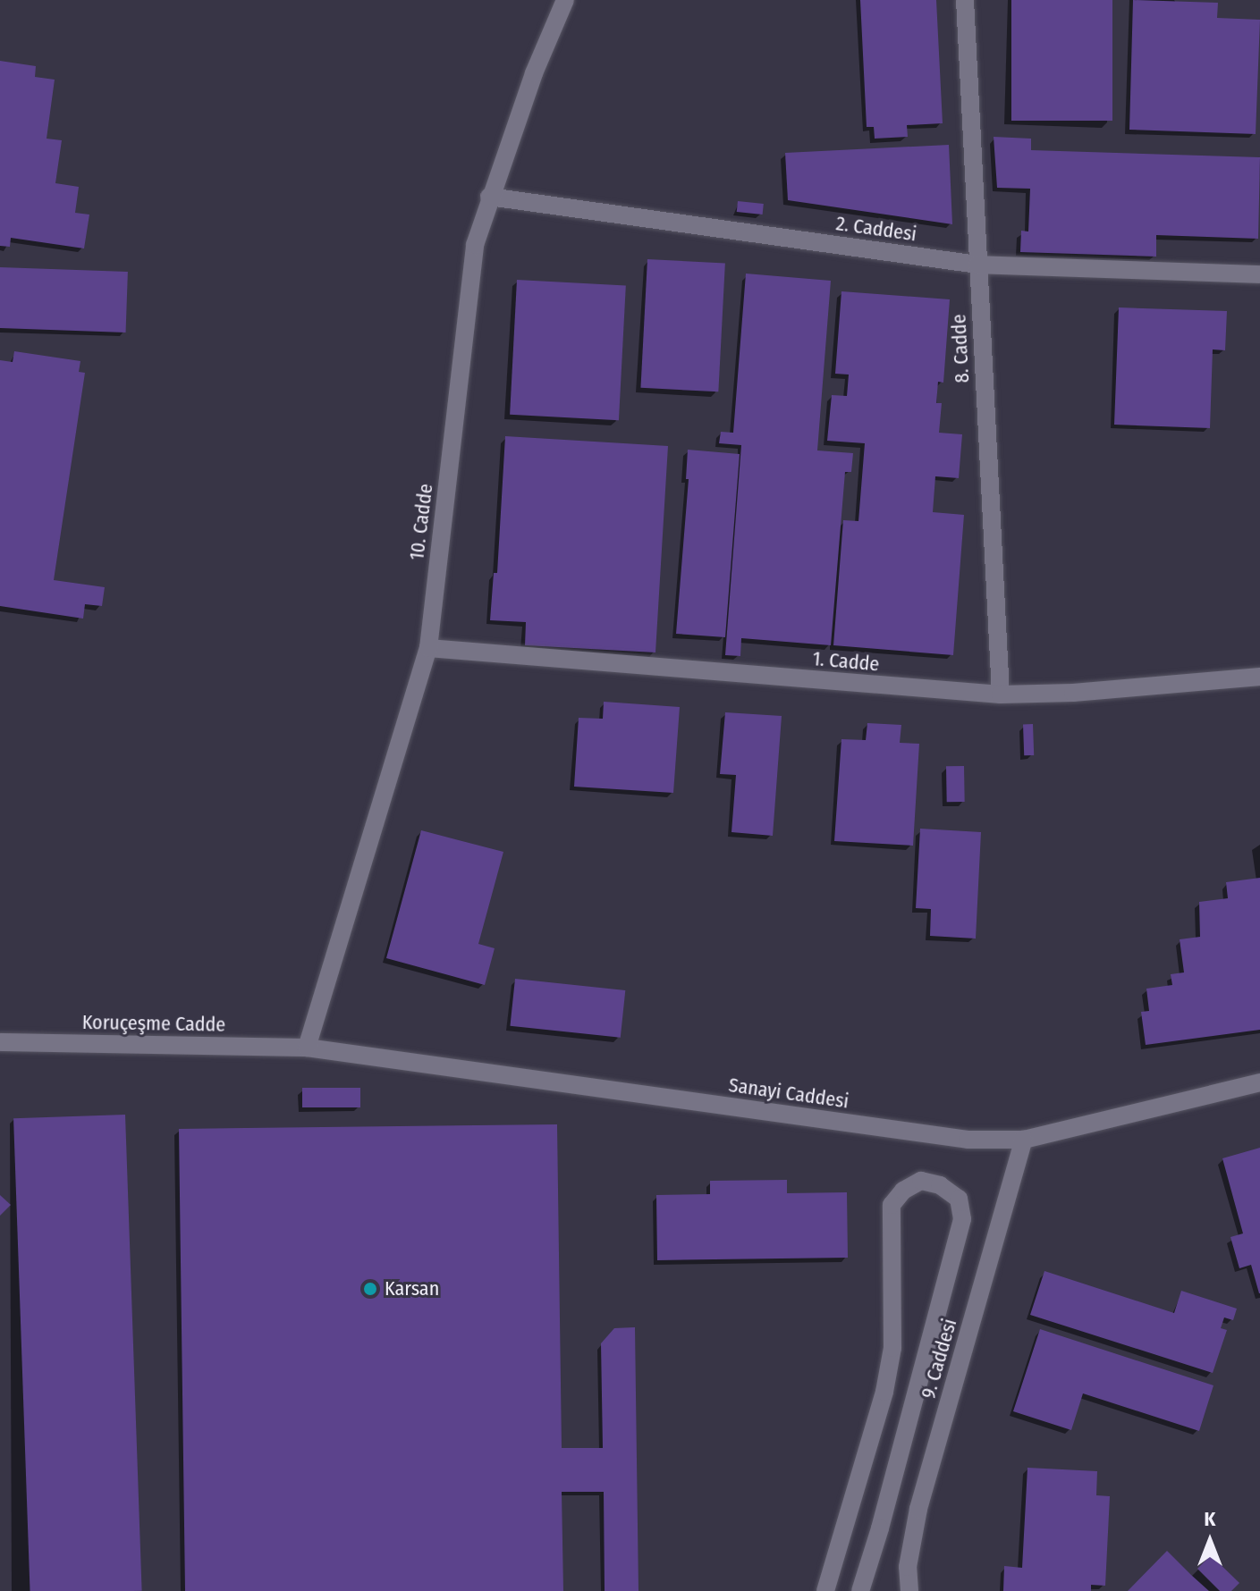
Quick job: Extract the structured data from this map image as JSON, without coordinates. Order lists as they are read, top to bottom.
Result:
{
  "streets": {
    "street": [
      "2. Caddesi",
      "8. Cadde",
      "10. Cadde",
      "1. Cadde",
      "Koruçeşme Cadde",
      "Sanayi Caddesi",
      "9. Caddesi"
    ]
  },
  "crossings": [
    ["2. Caddesi", "8. Cadde"],
    ["2. Caddesi", "10. Cadde"],
    ["8. Cadde", "1. Cadde"],
    ["10. Cadde", "1. Cadde"],
    ["10. Cadde", "Koruçeşme Cadde"],
    ["10. Cadde", "Sanayi Caddesi"],
    ["Koruçeşme Cadde", "Sanayi Caddesi"],
    ["Sanayi Caddesi", "9. Caddesi"]
  ],
  "places": ["Karsan"],
  "north": "top"
}
